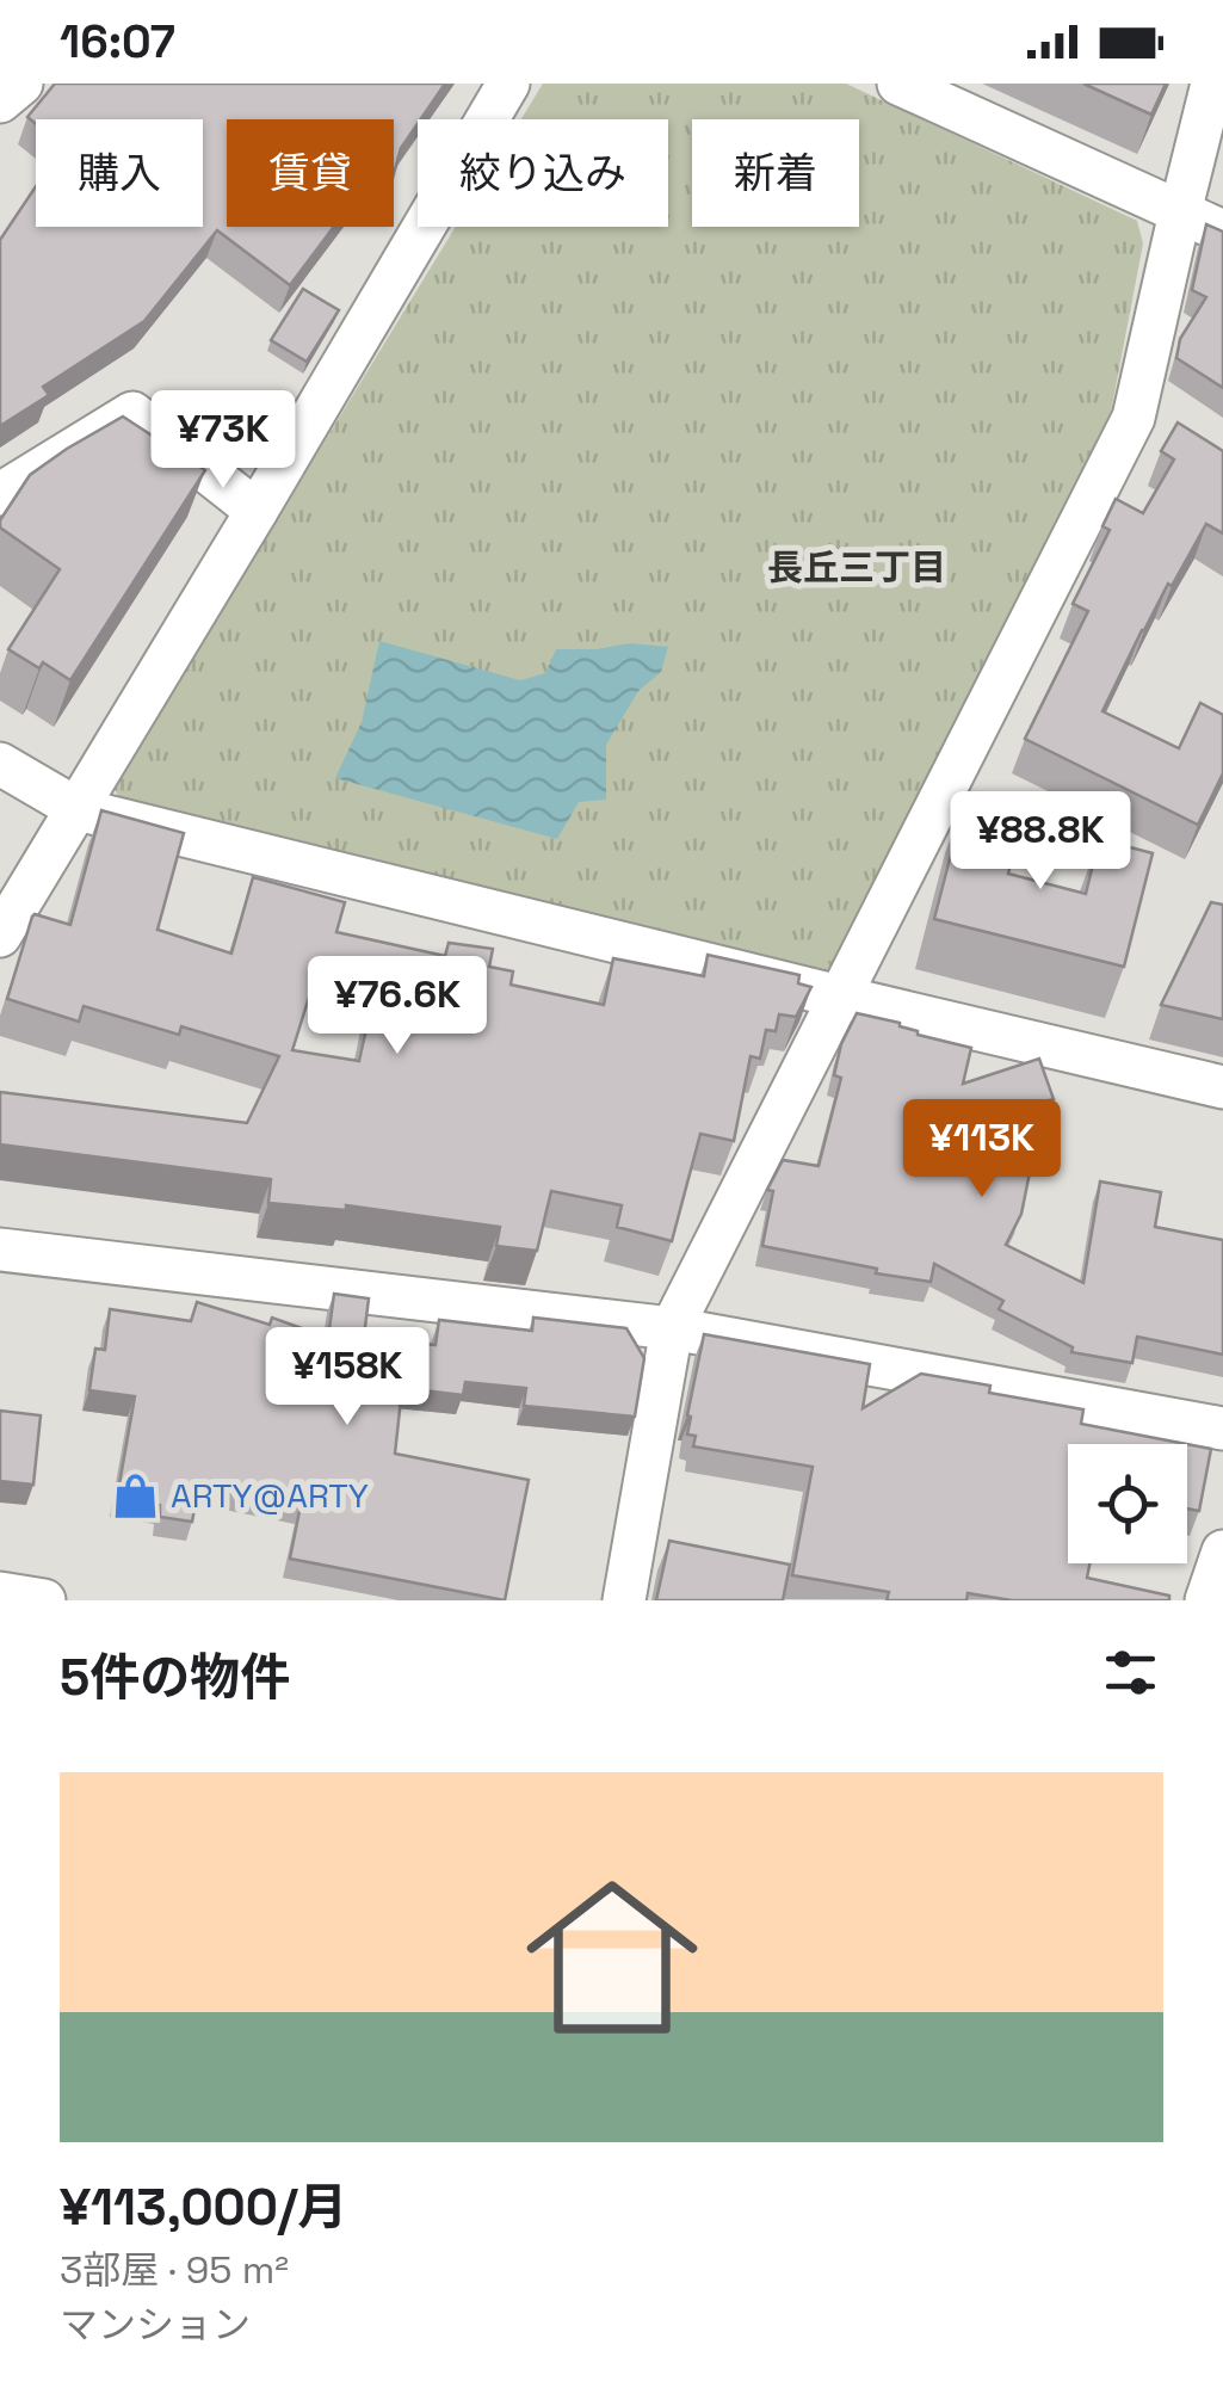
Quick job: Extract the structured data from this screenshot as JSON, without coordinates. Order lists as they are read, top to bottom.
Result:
{
  "districts": ["長丘三丁目"],
  "places": {
    "shop": ["ARTY@ARTY"]
  },
  "page": {
    "status": "16:07",
    "chip": [
      "購入",
      "賃貸",
      "絞り込み",
      "新着"
    ],
    "price": [
      "¥73K",
      "¥88.8K",
      "¥76.6K",
      "¥113K",
      "¥158K"
    ],
    "heading": "5件の物件",
    "list": [
      {
        "name": "¥113,000/月",
        "note": "3部屋 · 95 m² · マンション"
      }
    ]
  }
}
